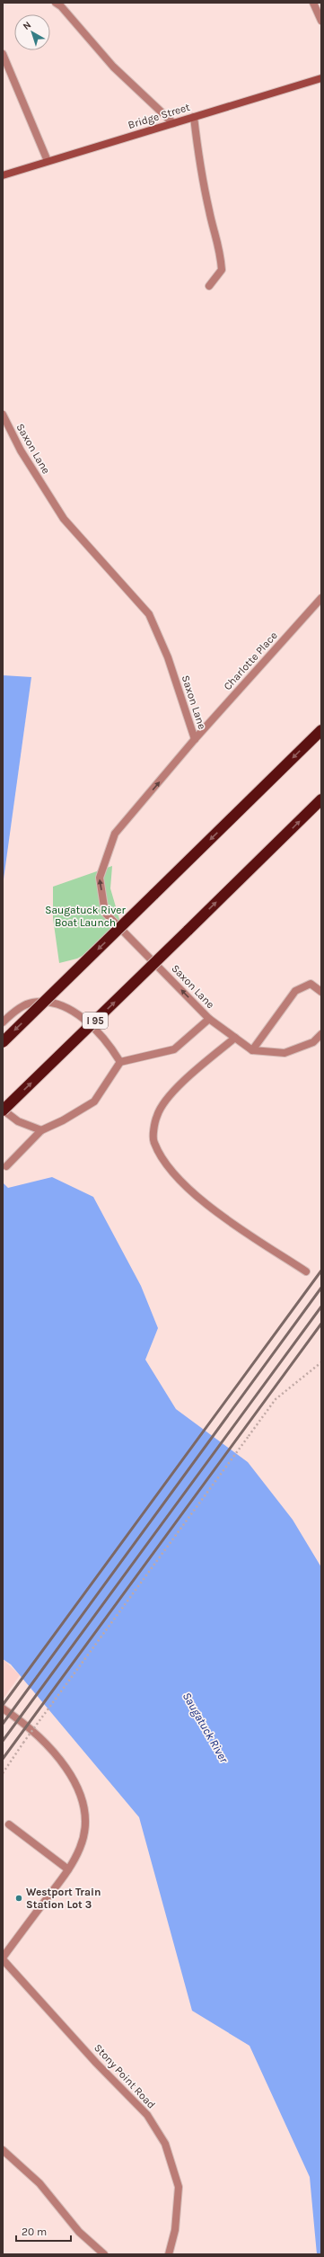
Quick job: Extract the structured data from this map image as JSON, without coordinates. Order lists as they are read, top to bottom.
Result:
{
  "streets": {
    "highway": ["I 95"],
    "main road": ["Bridge Street"],
    "street": ["Saxon Lane", "Charlotte Place", "Stony Point Road"]
  },
  "crossings": [
    ["Saxon Lane", "Charlotte Place"]
  ],
  "water": ["Saugatuck River"],
  "parks": ["Saugatuck River Boat Launch"],
  "places": ["Westport Train Station Lot 3"],
  "scale_bar": "20 m",
  "north": "top left"
}
